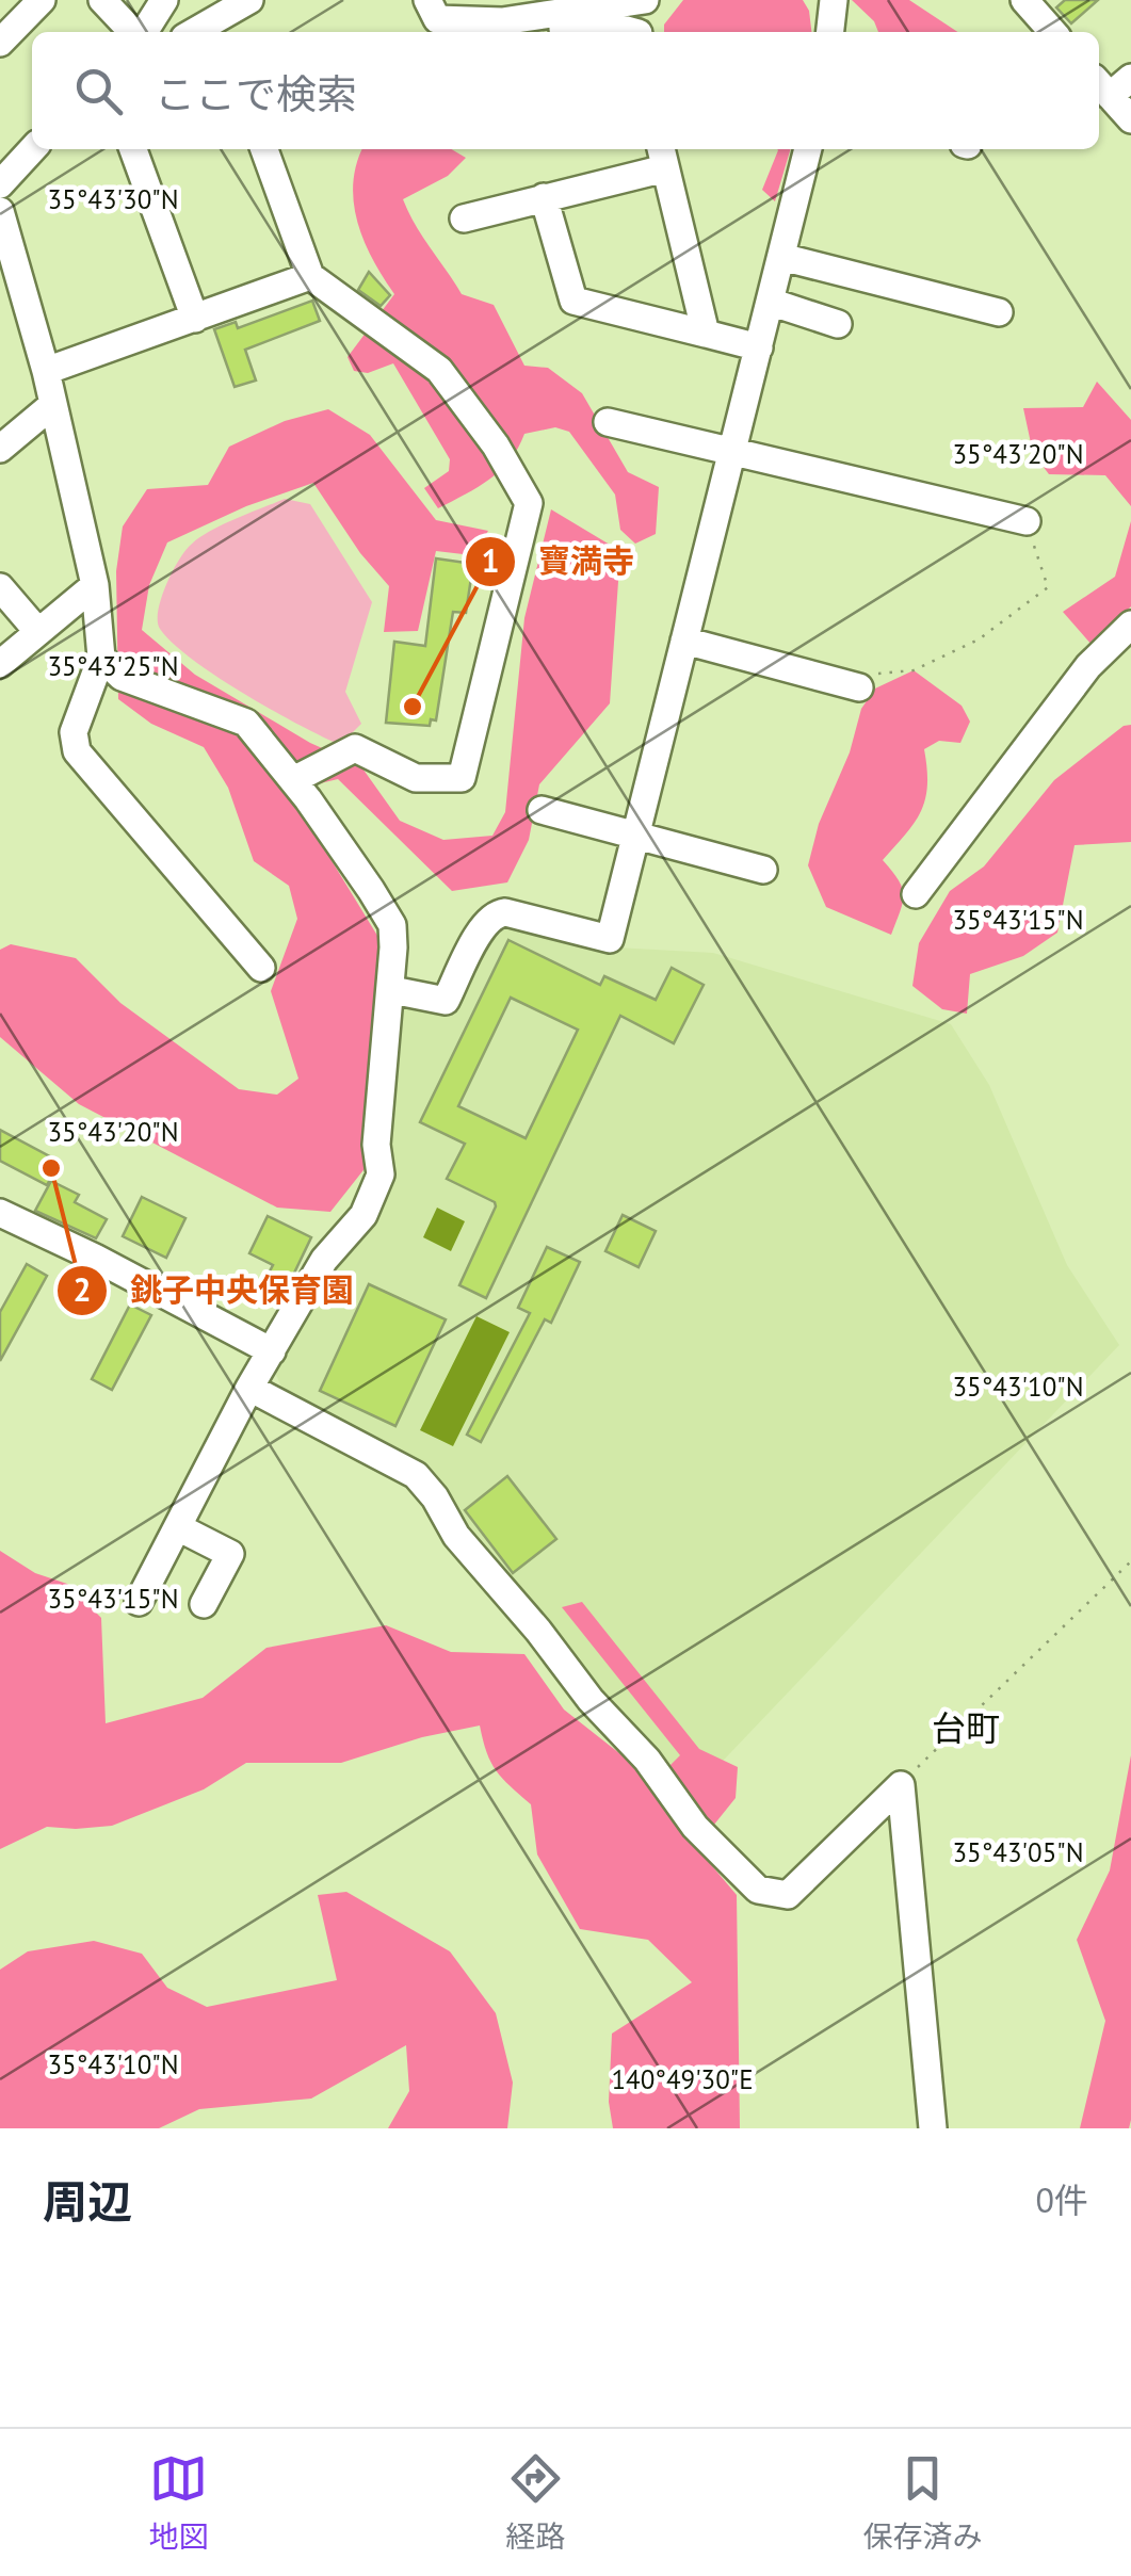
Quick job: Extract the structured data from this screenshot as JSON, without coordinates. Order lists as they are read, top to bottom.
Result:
{
  "districts": ["台町"],
  "places": ["寶満寺", "銚子中央保育園"],
  "page": {
    "search": "ここで検索",
    "heading": ["周辺", "0件"],
    "nav": ["地図", "経路", "保存済み"]
  },
  "coordinates": [
    "35°43'30\"N",
    "35°43'20\"N",
    "35°43'25\"N",
    "35°43'15\"N",
    "35°43'10\"N",
    "35°43'05\"N",
    "140°49'30\"E"
  ]
}
